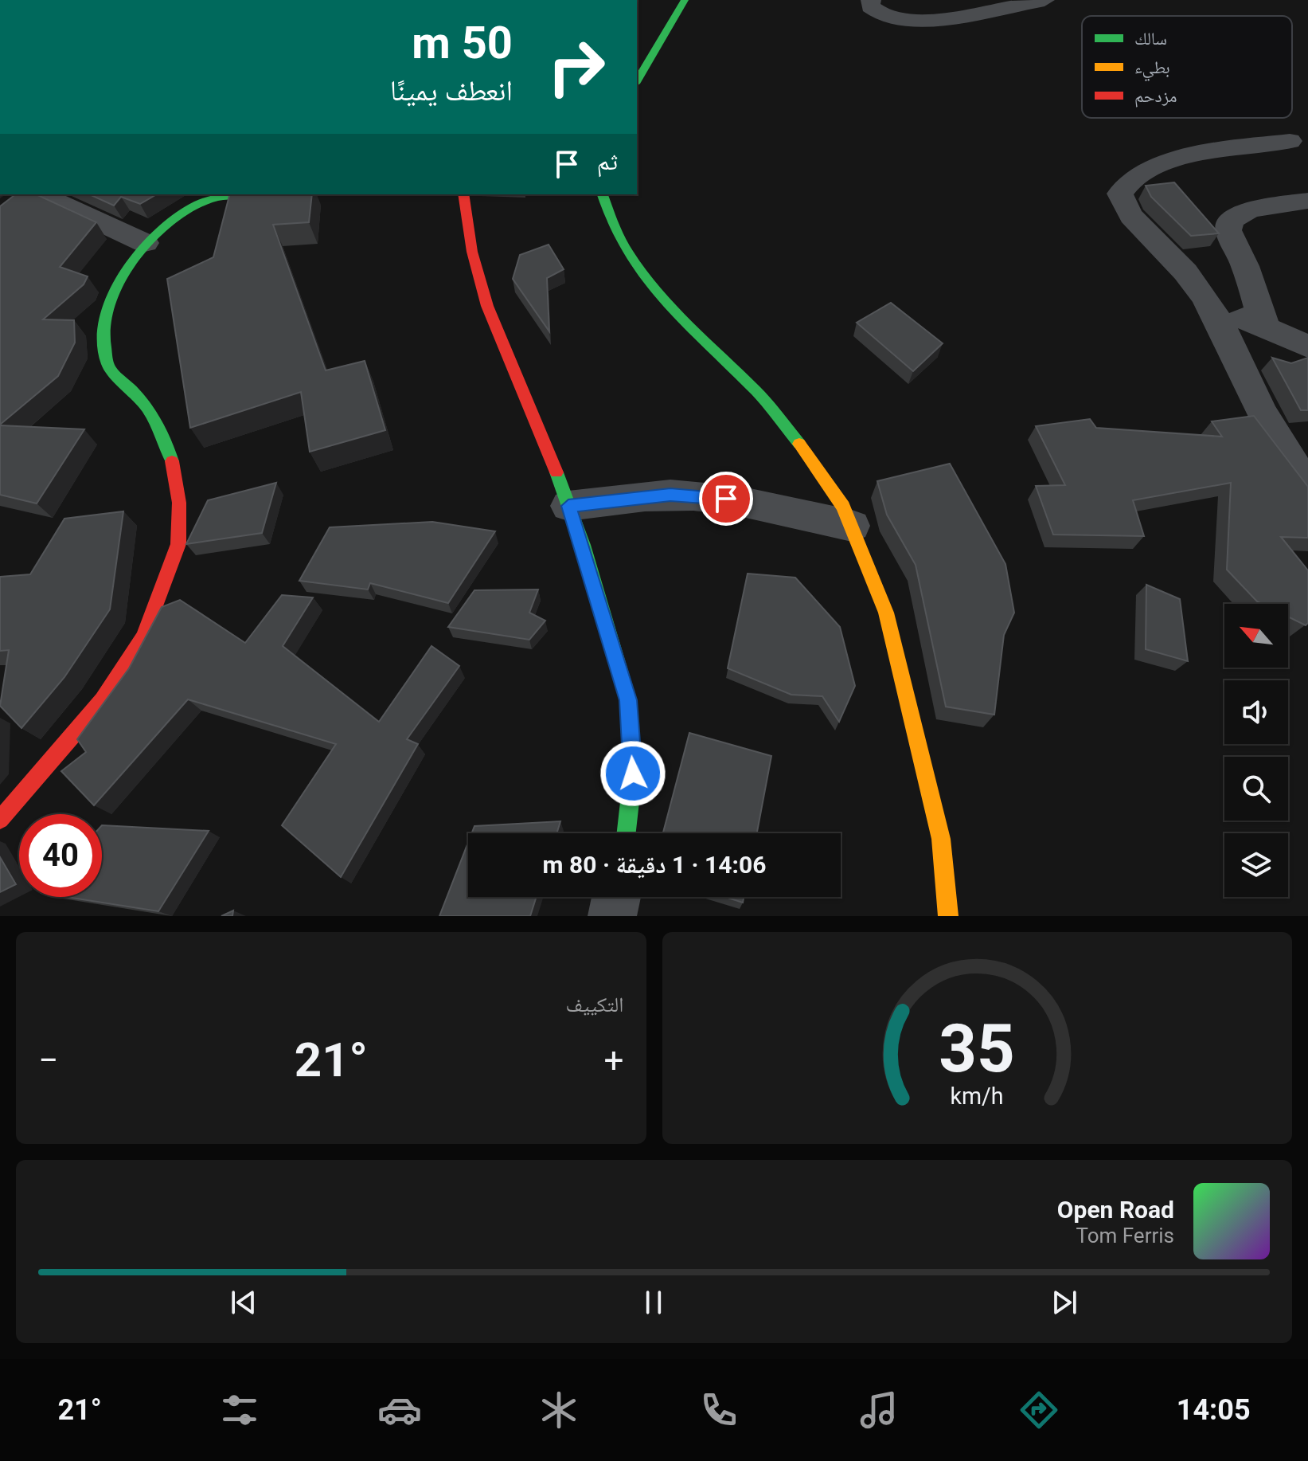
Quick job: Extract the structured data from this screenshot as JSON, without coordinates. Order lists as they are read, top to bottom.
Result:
{
  "legend": ["سالك", "بطيء", "مزدحم"],
  "north": "top left",
  "page": {
    "turn": ["50 m", "انعطف يمينًا"],
    "then": "ثم",
    "limit": "40",
    "trip": "14:06 · 1 دقيقة · 80 m",
    "tile": "التكييف",
    "heat": ["−", "21°", "+"],
    "song": ["Open Road", "Tom Ferris"],
    "tabs": ["14:05", "21°"],
    "gauge": ["35", "km/h"]
  }
}
